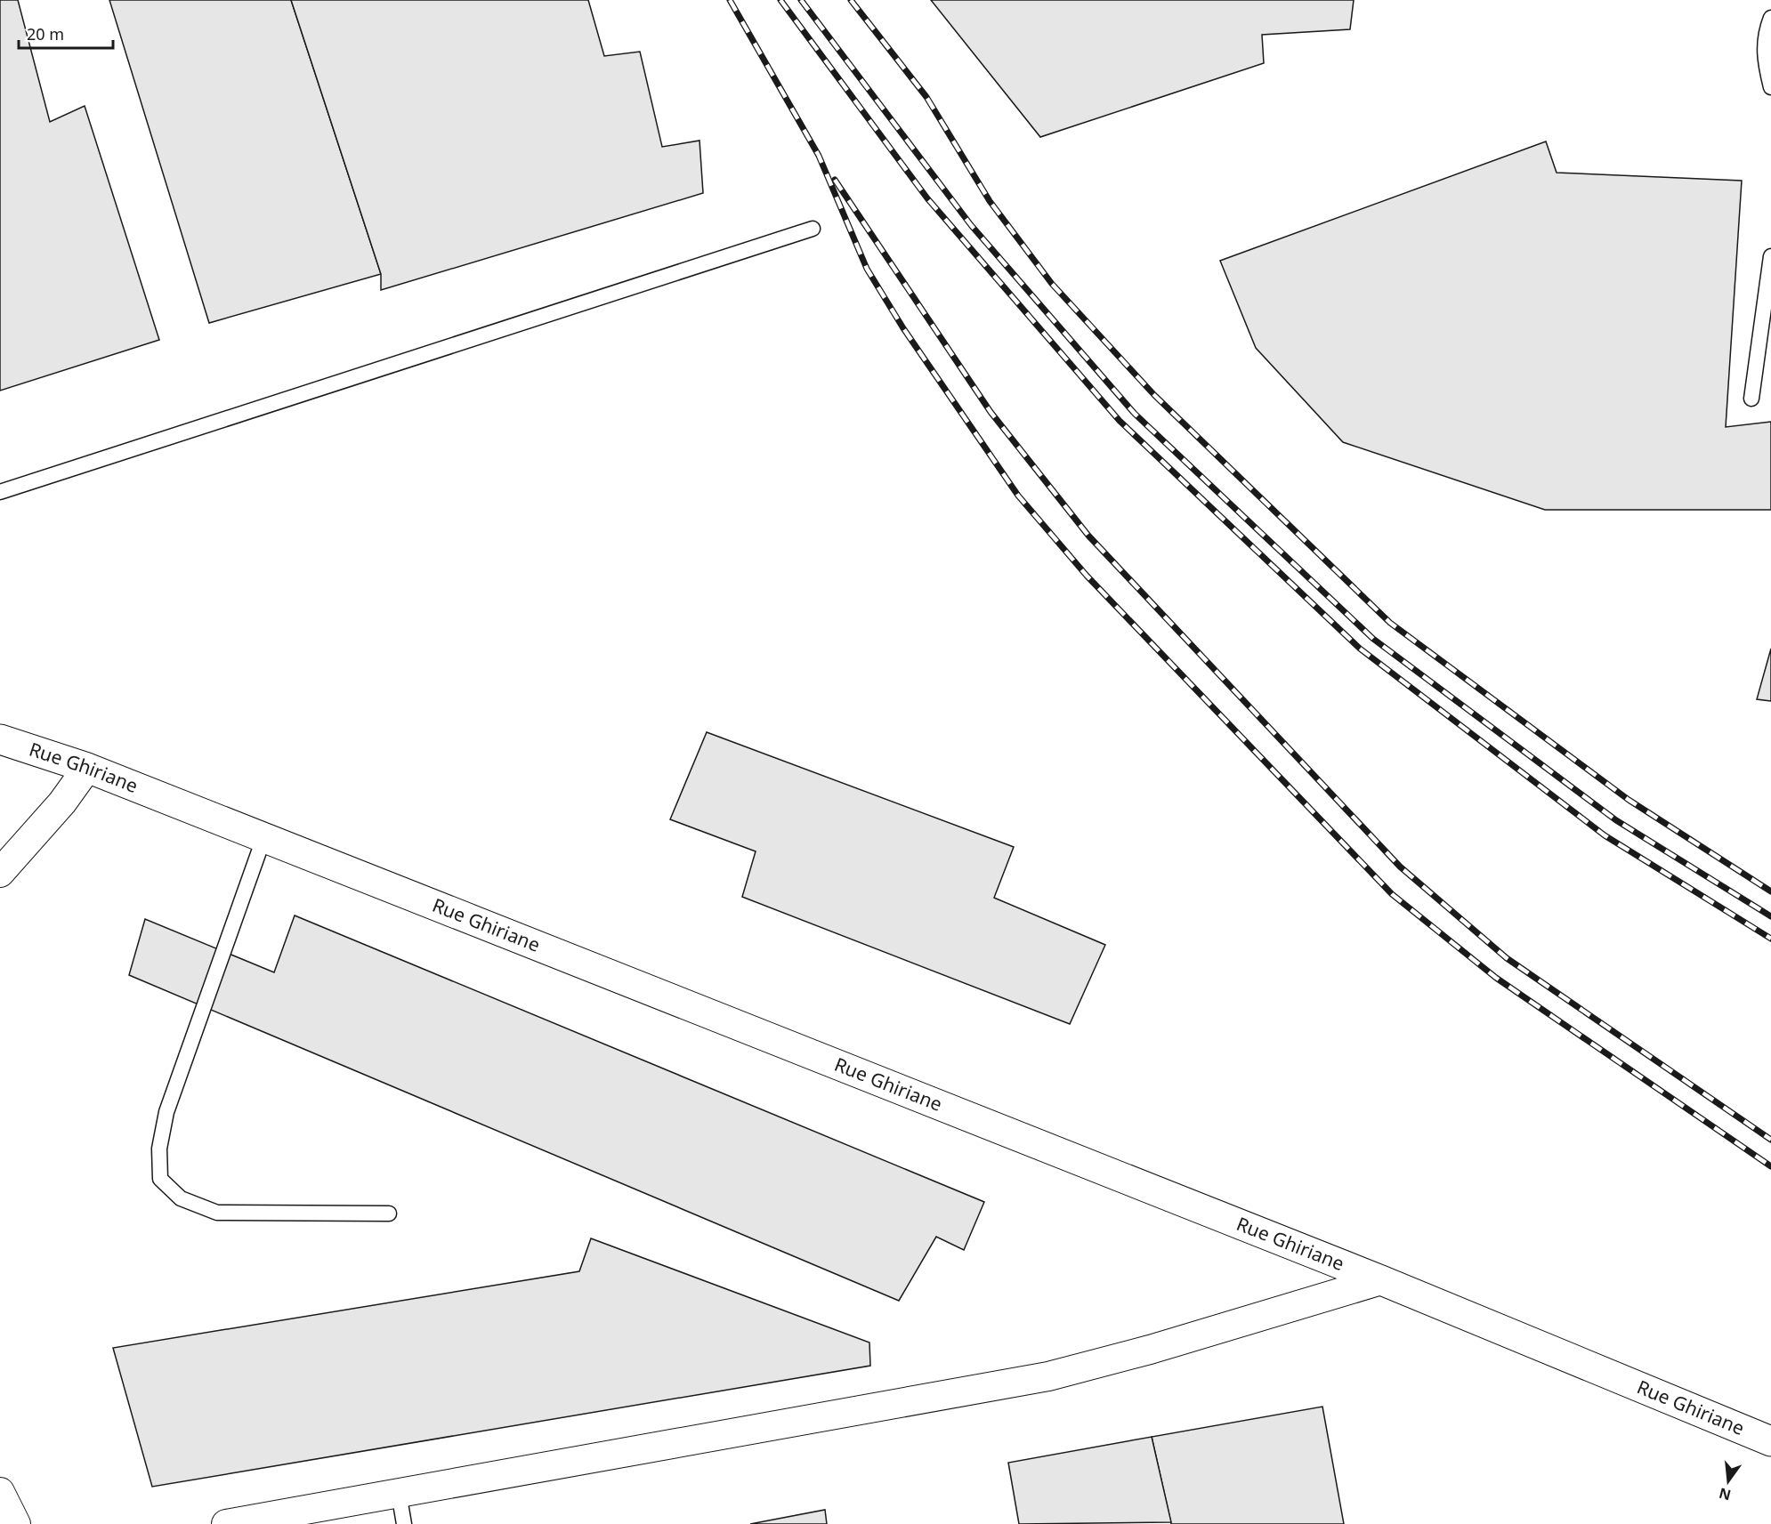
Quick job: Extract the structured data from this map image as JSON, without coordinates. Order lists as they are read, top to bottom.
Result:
{
  "streets": {
    "street": ["Rue Ghiriane"]
  },
  "scale_bar": "20 m",
  "north": "bottom"
}
